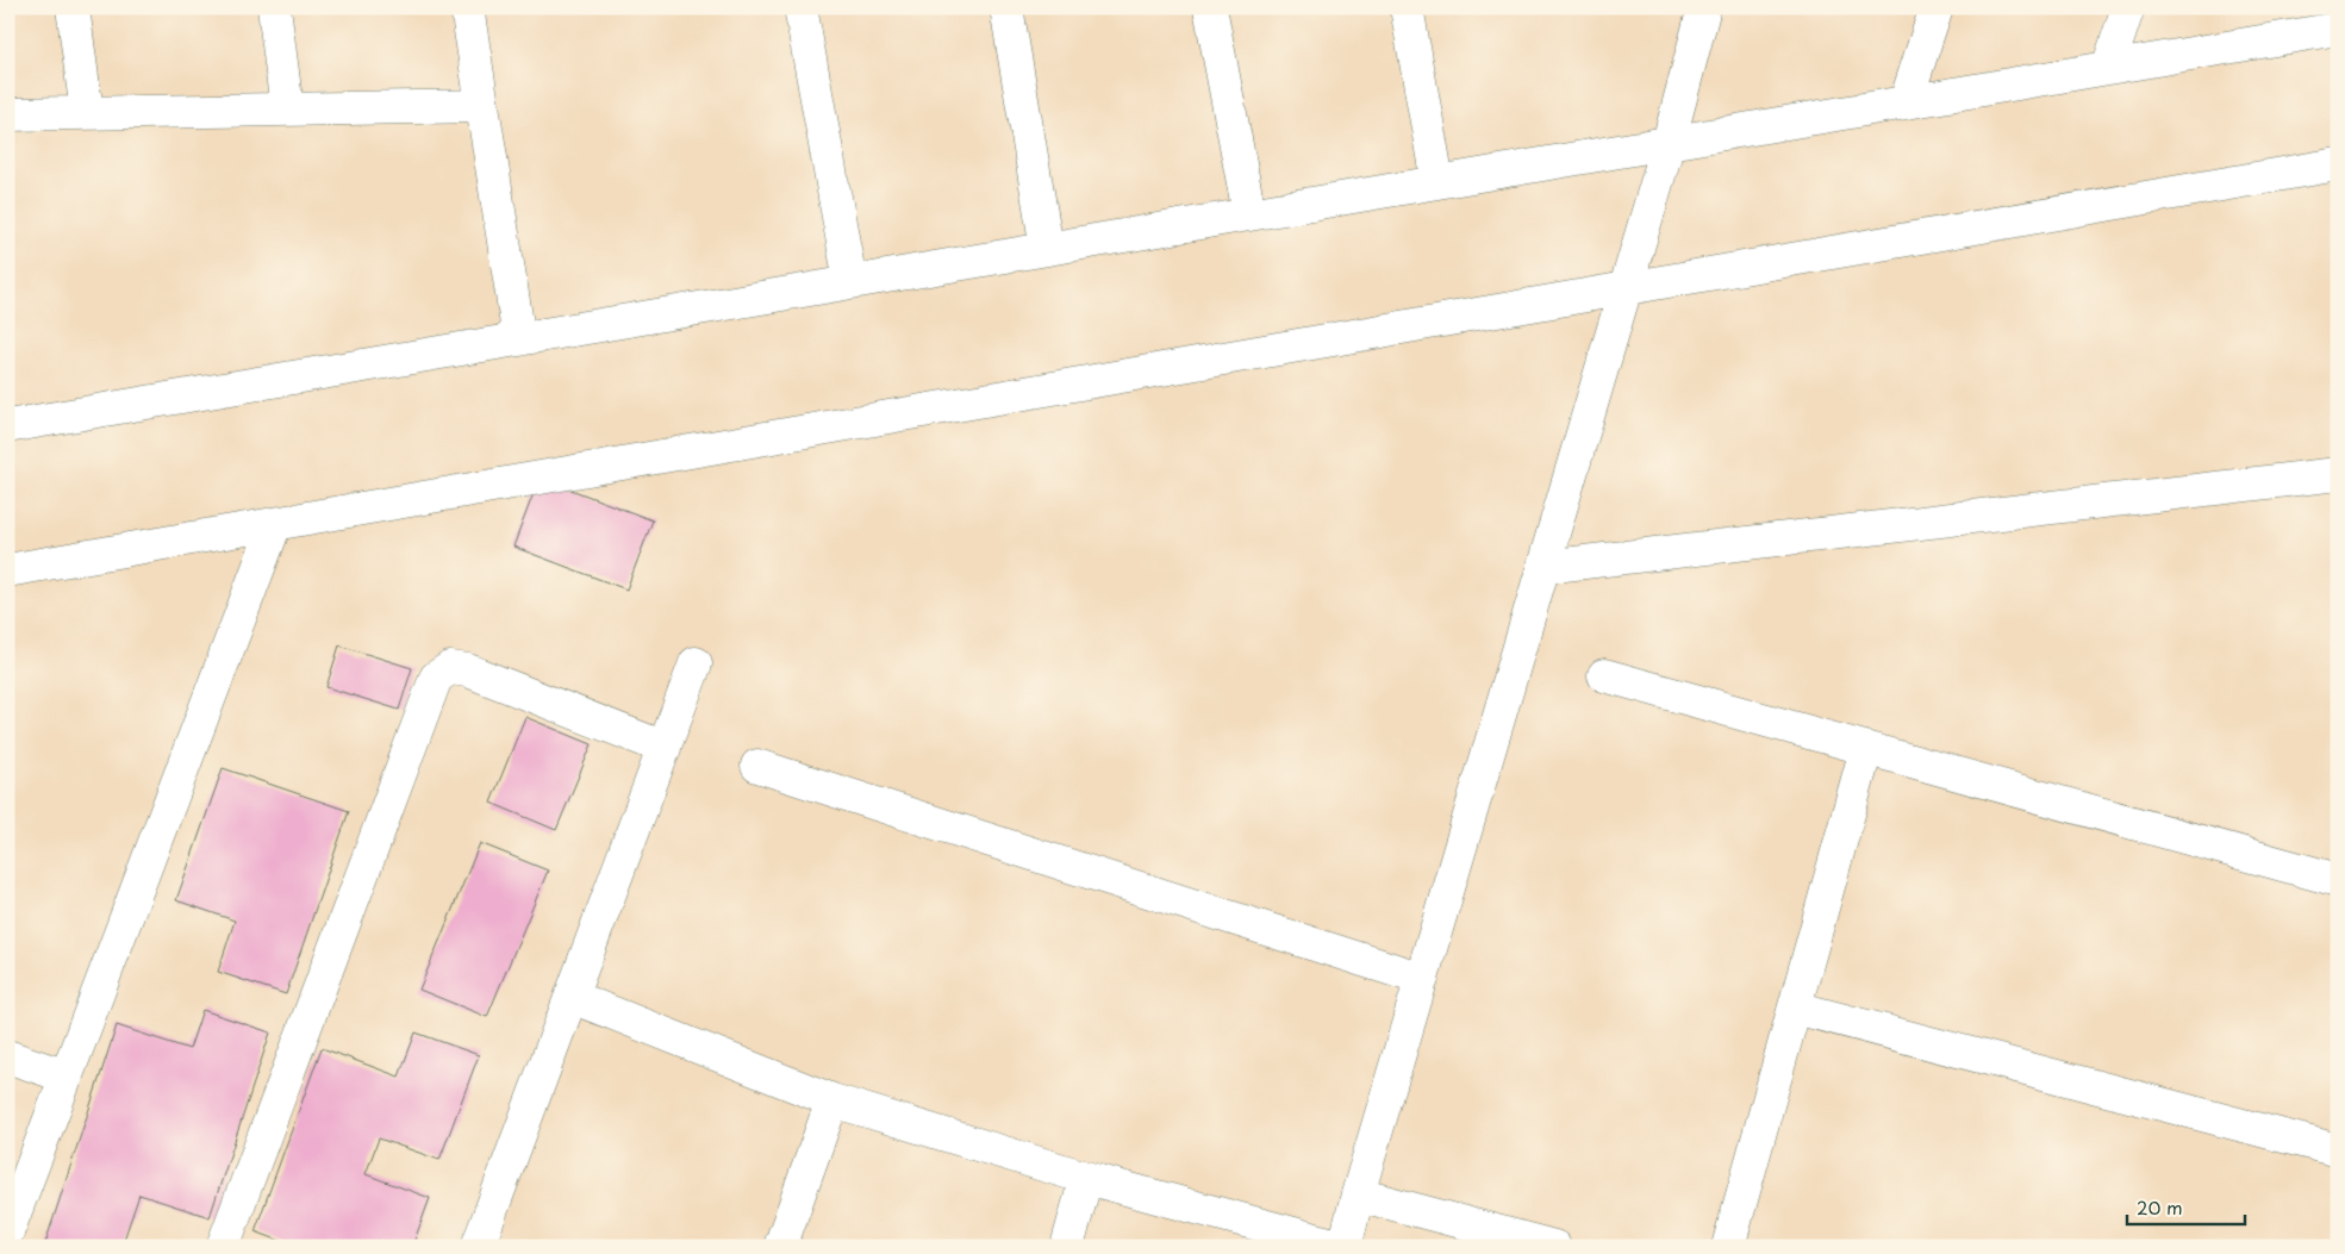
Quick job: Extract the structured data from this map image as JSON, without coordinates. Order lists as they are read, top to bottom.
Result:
{
  "scale_bar": "20 m"
}
